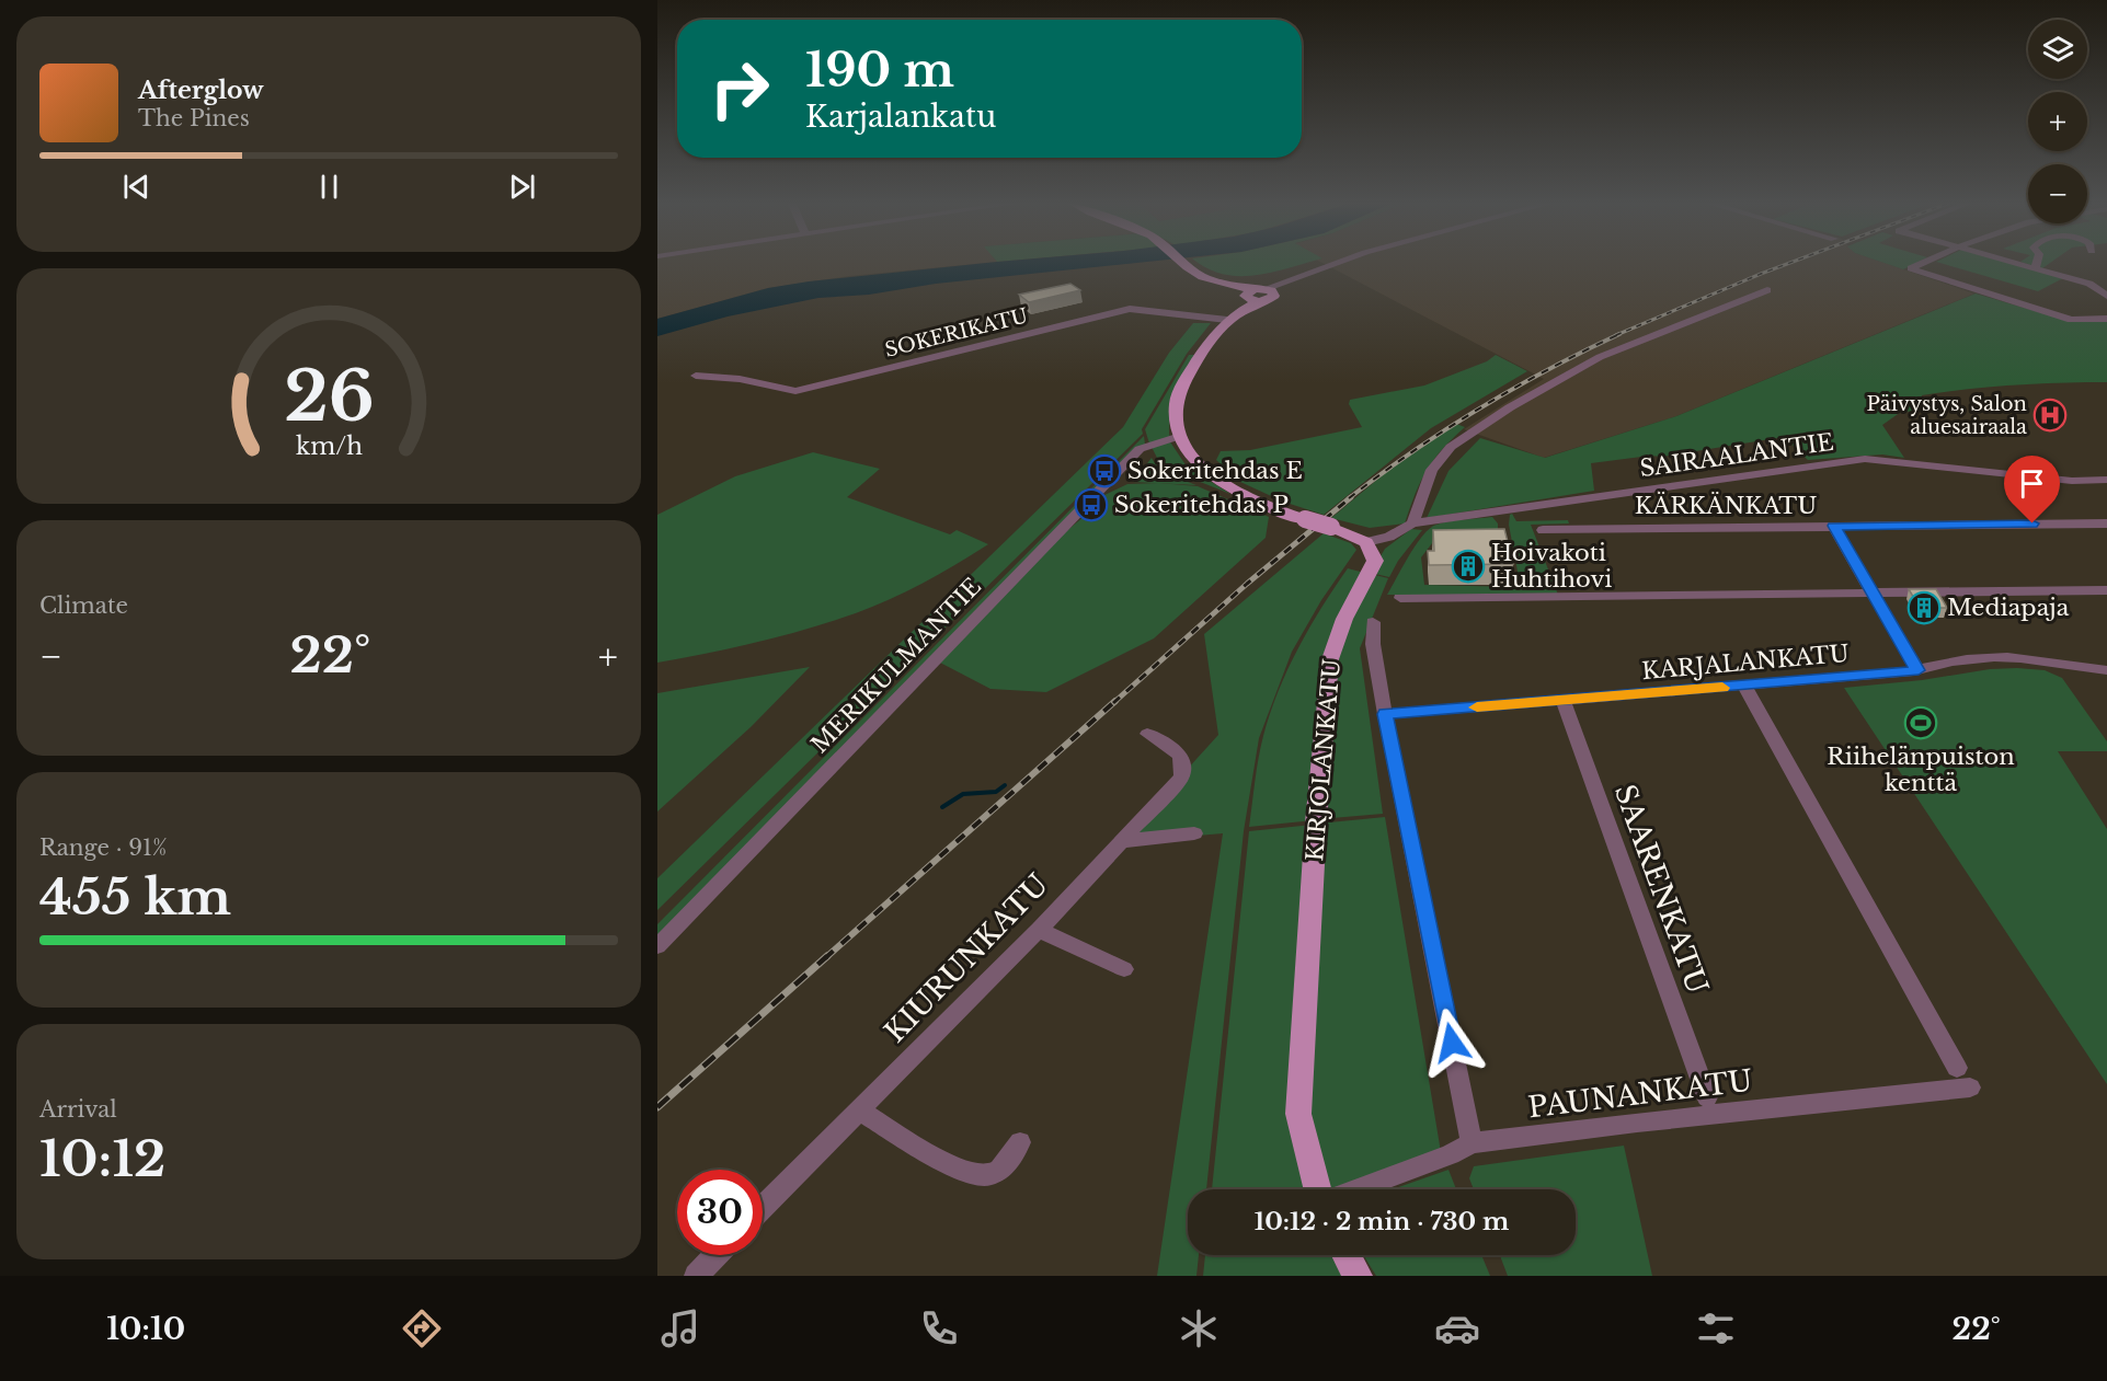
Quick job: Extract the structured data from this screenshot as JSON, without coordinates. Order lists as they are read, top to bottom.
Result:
{
  "streets": {
    "main road": ["KIRJOLANKATU"],
    "street": [
      "SOKERIKATU",
      "SAIRAALANTIE",
      "KÄRKÄNKATU",
      "KARJALANKATU",
      "MERIKULMANTIE",
      "SAARENKATU",
      "KIURUNKATU",
      "PAUNANKATU"
    ]
  },
  "crossings": [
    ["SAIRAALANTIE", "KIRJOLANKATU"],
    ["KARJALANKATU", "SAARENKATU"]
  ],
  "places": {
    "hospital": ["Päivystys, Salon aluesairaala"],
    "bus stop": ["Sokeritehdas E", "Sokeritehdas P"],
    "building": ["Hoivakoti Huhtihovi", "Mediapaja"],
    "sports": ["Riihelänpuiston kenttä"]
  },
  "page": {
    "map_buttons": ["+", "−"],
    "turn": ["190 m", "Karjalankatu"],
    "song": ["Afterglow", "The Pines"],
    "tile": [
      "Climate",
      ["Range · 91%", "455 km"],
      ["Arrival", "10:12"]
    ],
    "heat": ["−", "22°", "+"],
    "limit": "30",
    "trip": "10:12 · 2 min · 730 m",
    "tabs": ["10:10", "22°"],
    "gauge": ["26", "km/h"]
  }
}
